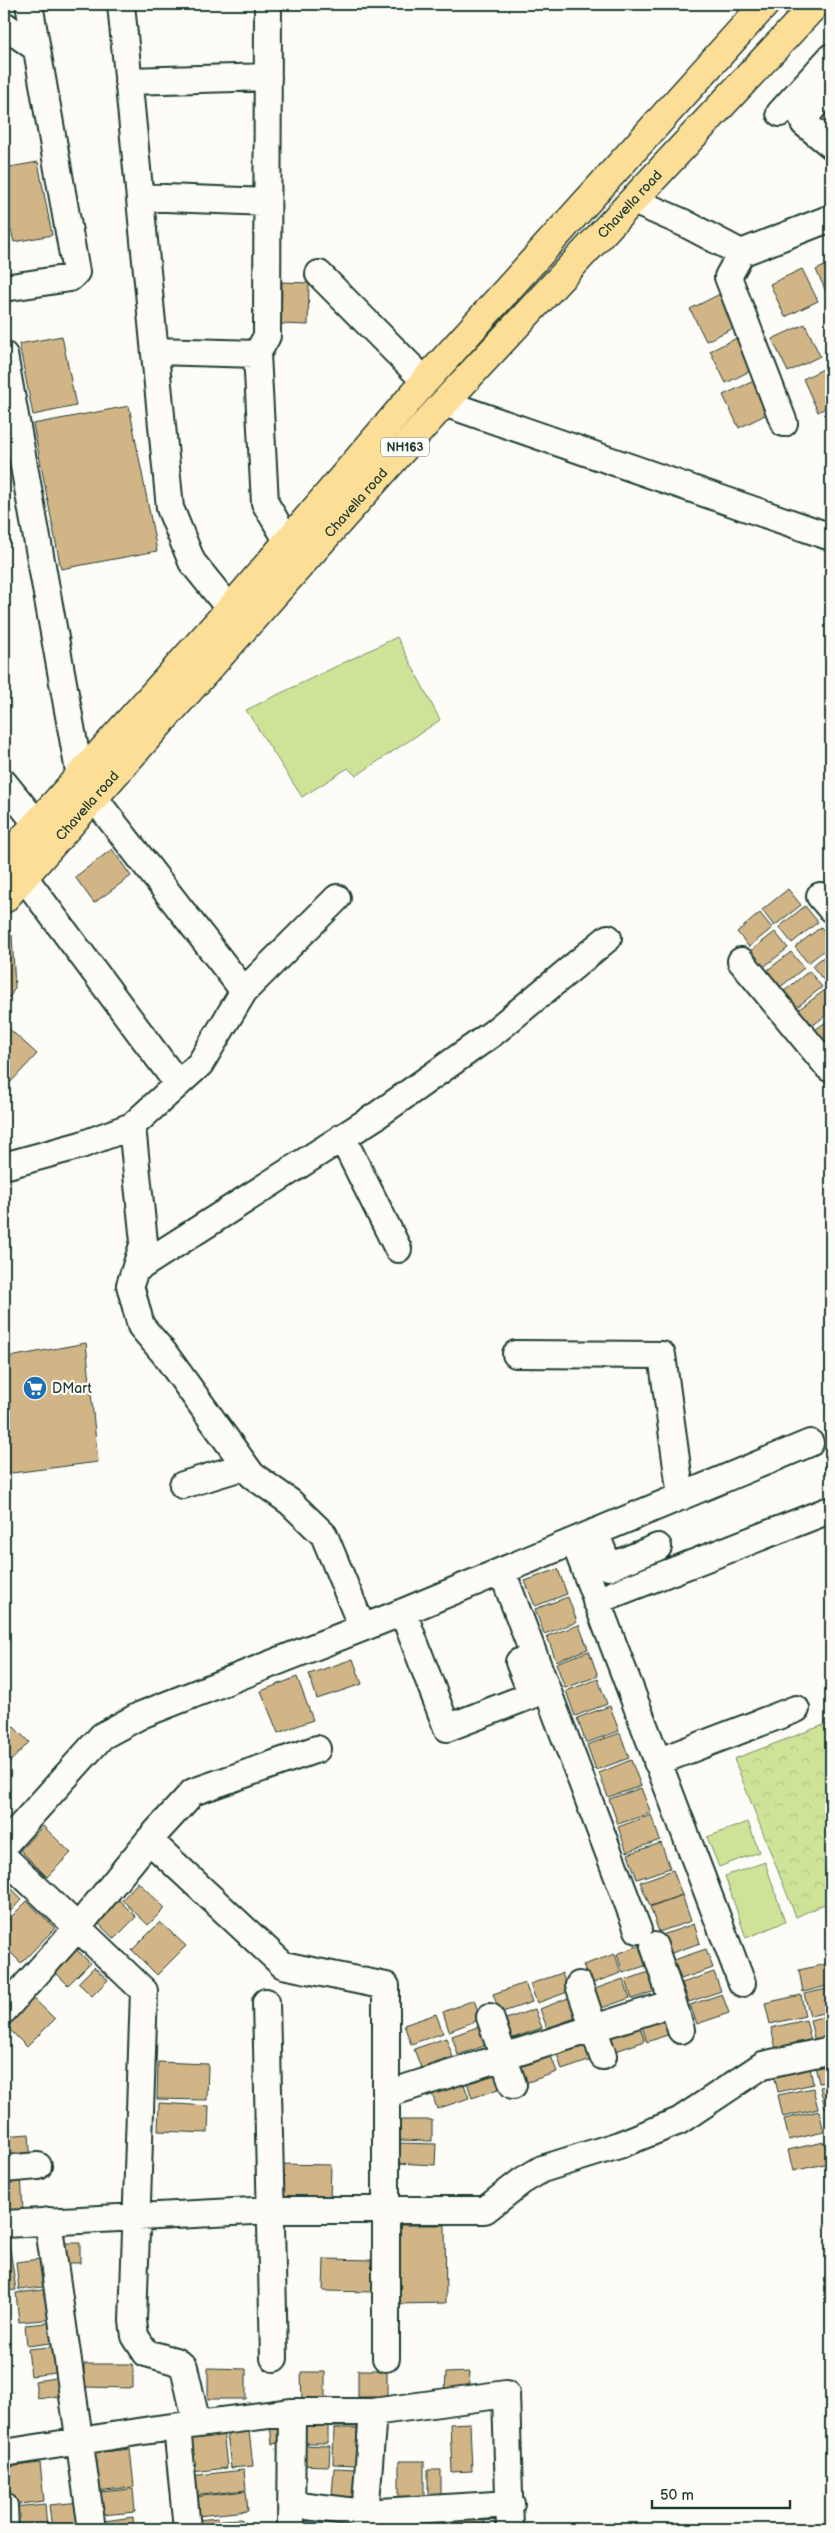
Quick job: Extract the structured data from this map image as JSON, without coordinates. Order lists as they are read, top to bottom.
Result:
{
  "streets": {
    "highway": ["Chavella road", "NH163"]
  },
  "places": {
    "supermarket": ["DMart"]
  },
  "scale_bar": "50 m"
}
